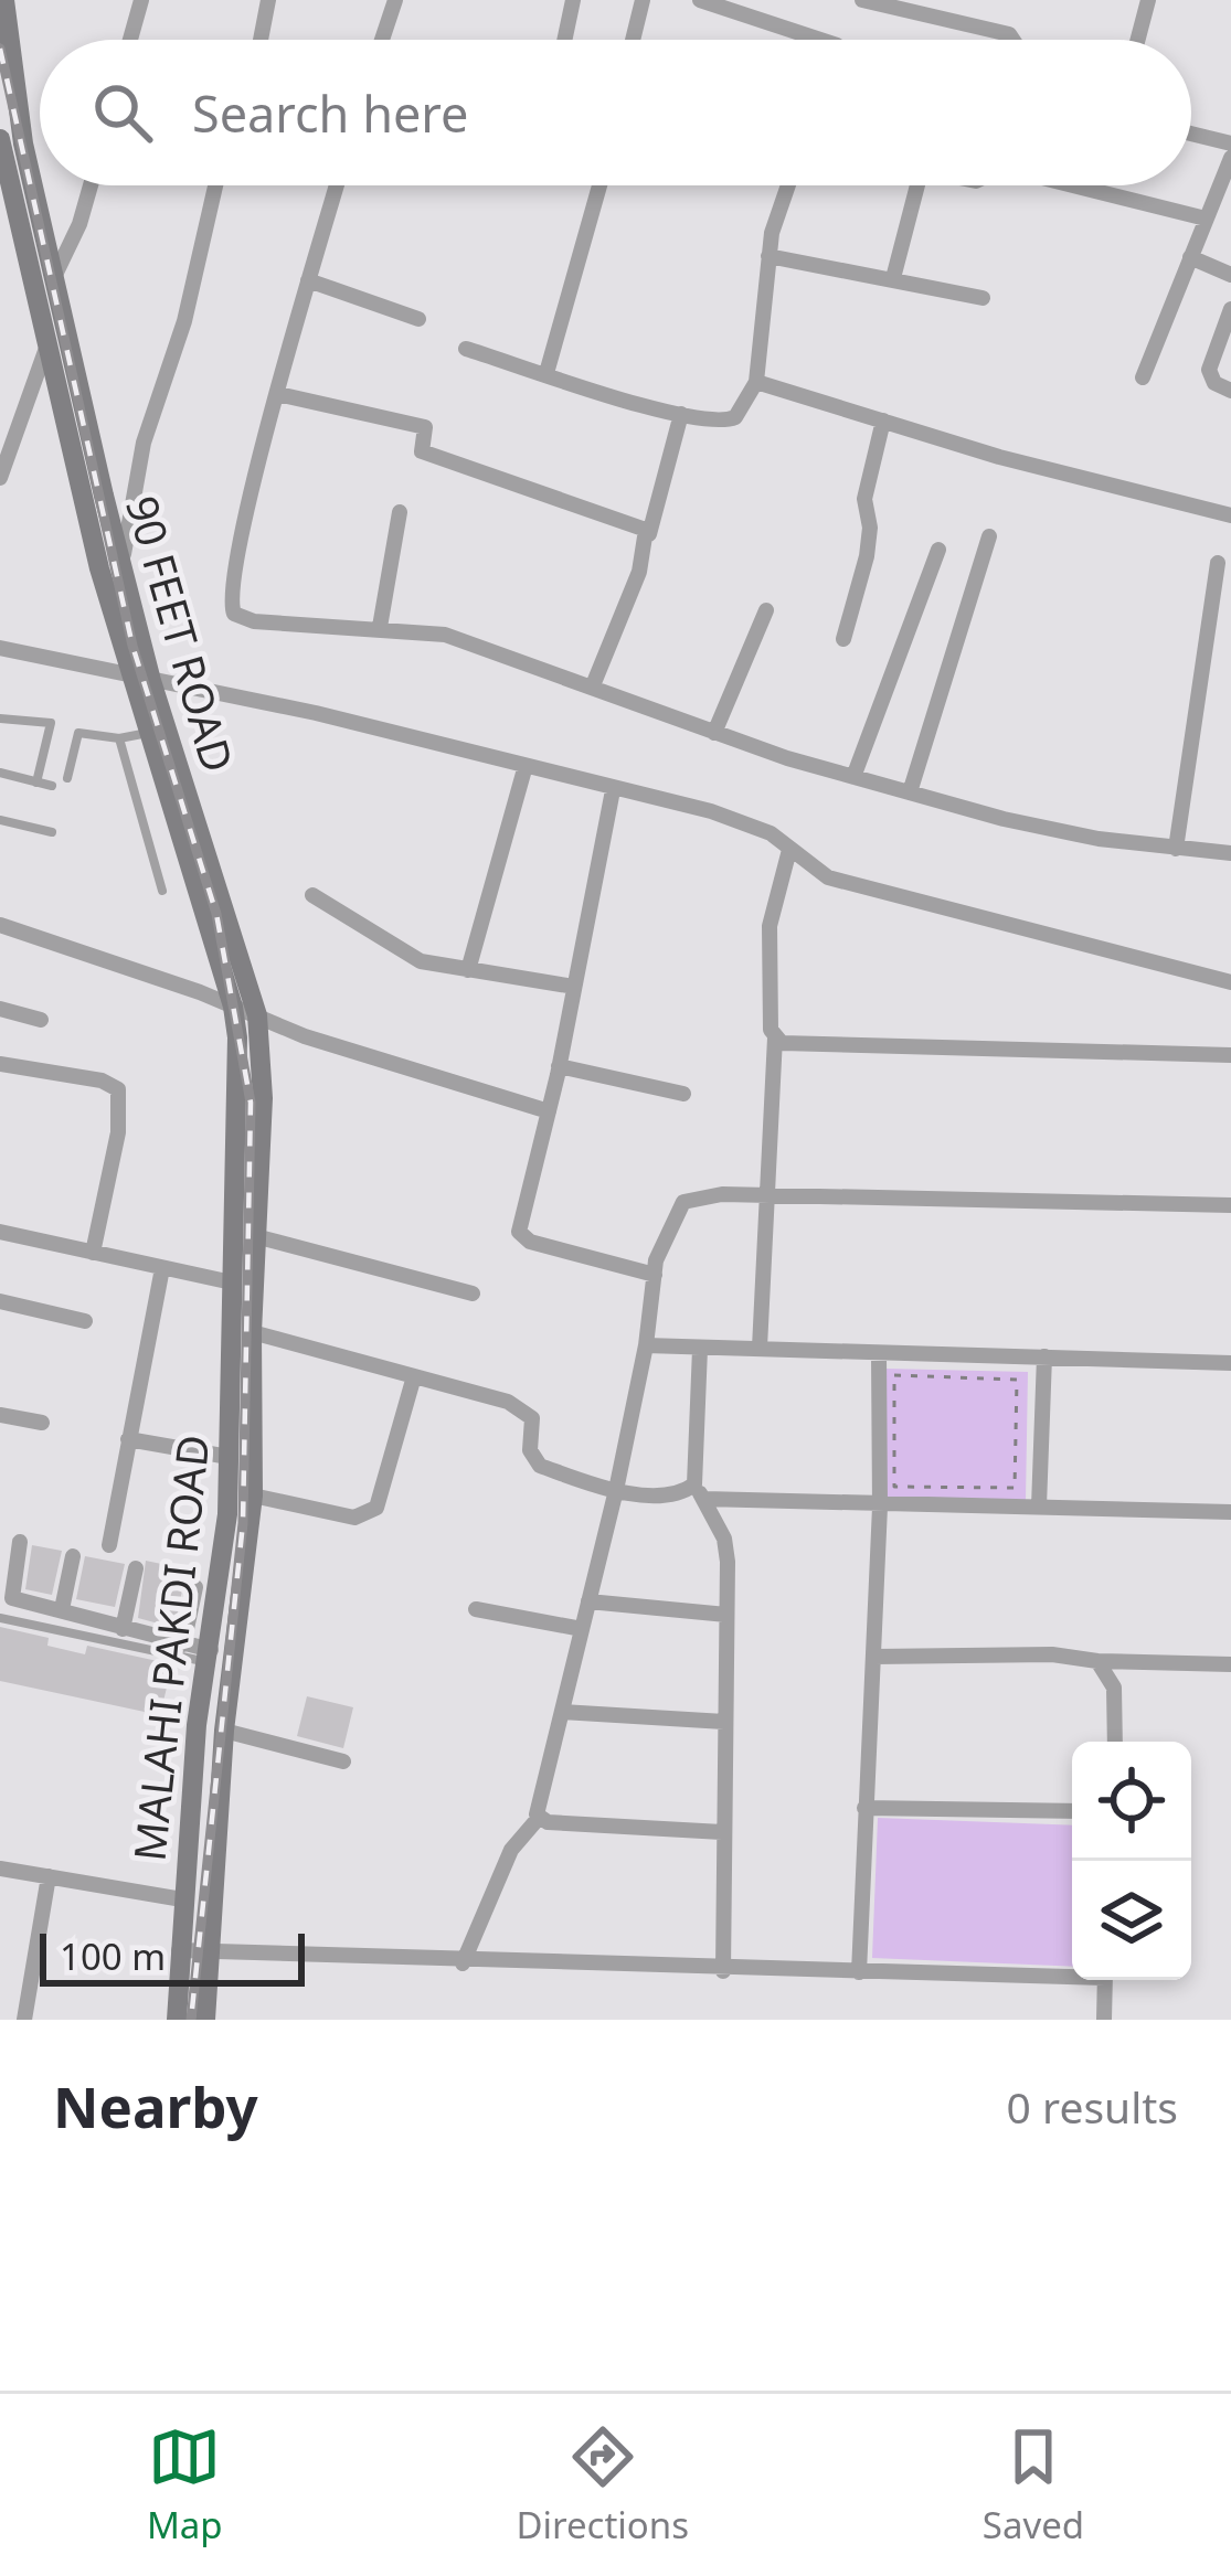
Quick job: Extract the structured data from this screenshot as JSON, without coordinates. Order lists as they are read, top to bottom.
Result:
{
  "streets": {
    "main road": ["90 FEET ROAD", "MALAHI PAKDI ROAD"]
  },
  "crossings": [
    ["90 FEET ROAD", "MALAHI PAKDI ROAD"]
  ],
  "scale_bar": "100 m",
  "page": {
    "search": "Search here",
    "scale": "100 m",
    "heading": ["Nearby", "0 results"],
    "nav": ["Map", "Directions", "Saved"]
  }
}
